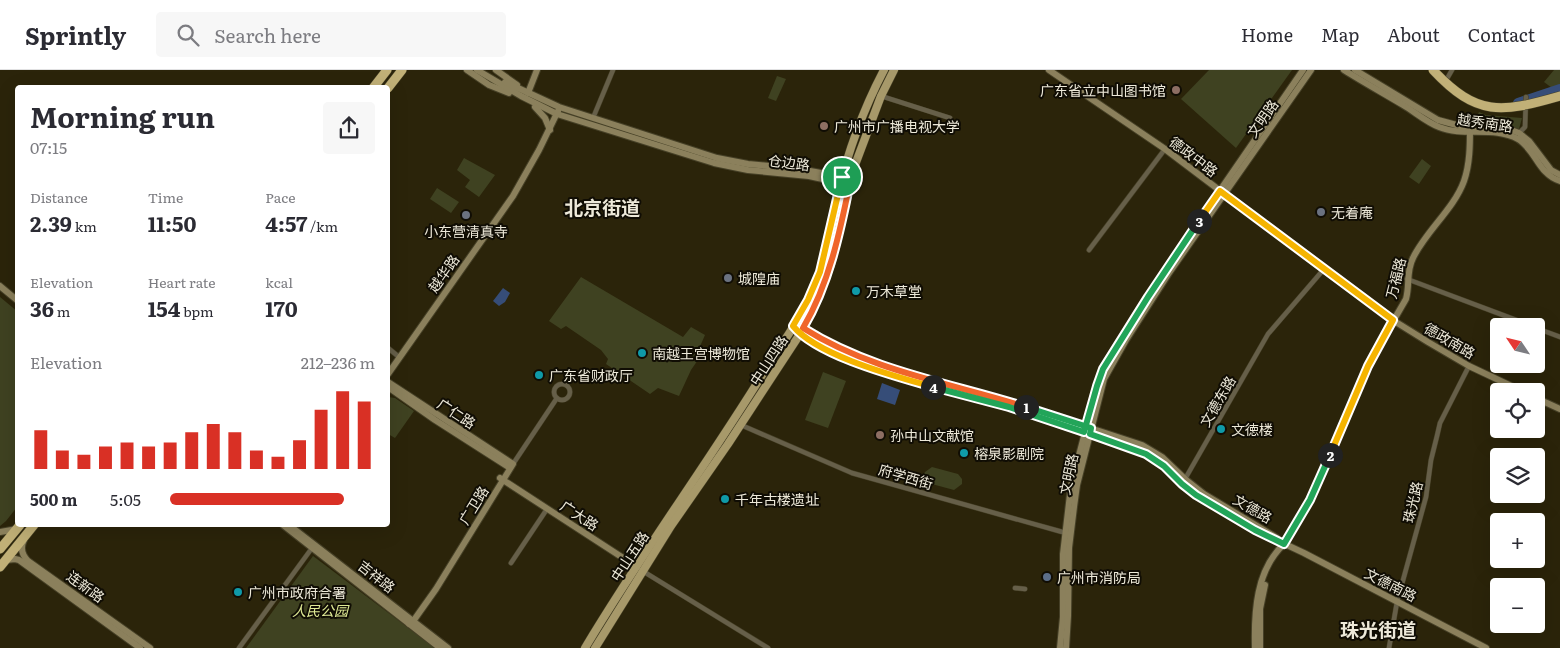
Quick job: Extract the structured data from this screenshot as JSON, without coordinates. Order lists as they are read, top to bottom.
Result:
{
  "streets": {
    "main road": [
      "文明路",
      "越秀南路",
      "德政中路",
      "仓边路",
      "越华路",
      "万福路",
      "德政南路",
      "中山四路",
      "广仁路",
      "广卫路",
      "文德路",
      "广大路",
      "中山五路",
      "吉祥路",
      "文德南路",
      "连新路"
    ],
    "street": ["文德东路", "府学西街", "珠光路"]
  },
  "crossings": [
    ["文明路", "德政中路"],
    ["文明路", "府学西街"],
    ["文明路", "文德路"],
    ["越秀南路", "万福路"],
    ["德政中路", "万福路"],
    ["德政中路", "德政南路"],
    ["德政中路", "文德东路"],
    ["仓边路", "越华路"],
    ["仓边路", "中山四路"],
    ["万福路", "德政南路"],
    ["万福路", "文德路"],
    ["万福路", "文德南路"],
    ["德政南路", "珠光路"],
    ["中山四路", "府学西街"],
    ["中山四路", "文德路"],
    ["中山四路", "中山五路"],
    ["文德东路", "文德路"],
    ["广仁路", "广卫路"],
    ["珠光路", "文德南路"],
    ["广卫路", "广大路"],
    ["广卫路", "吉祥路"],
    ["文德路", "文德南路"],
    ["广大路", "中山五路"]
  ],
  "districts": ["北京街道", "珠光街道"],
  "parks": ["人民公园"],
  "places": [
    "广东省立中山图书馆",
    "广州市广播电视大学",
    "无着庵",
    "小东营清真寺",
    "城隍庙",
    "万木草堂",
    "南越王宫博物馆",
    "广东省财政厅",
    "文徳楼",
    "孙中山文献馆",
    "榕泉影剧院",
    "千年古楼遗址",
    "广州市消防局",
    "广州市政府合署"
  ],
  "north": "top left",
  "page": {
    "header": "Sprintly",
    "search": "Search here",
    "nav": [
      "Home",
      "Map",
      "About",
      "Contact"
    ],
    "heading": ["Morning run", "07:15"],
    "stats": [
      ["Distance", "2.39 km"],
      ["Time", "11:50"],
      ["Pace", "4:57 /km"],
      ["Elevation", "36 m"],
      ["Heart rate", "154 bpm"],
      ["kcal", "170"]
    ],
    "pins": [
      "3",
      "4",
      "1",
      "2"
    ],
    "map_buttons": ["+", "−"],
    "chart": ["Elevation", "212–236 m"],
    "list": [
      {
        "name": "500 m",
        "note": "5:05"
      }
    ]
  }
}
